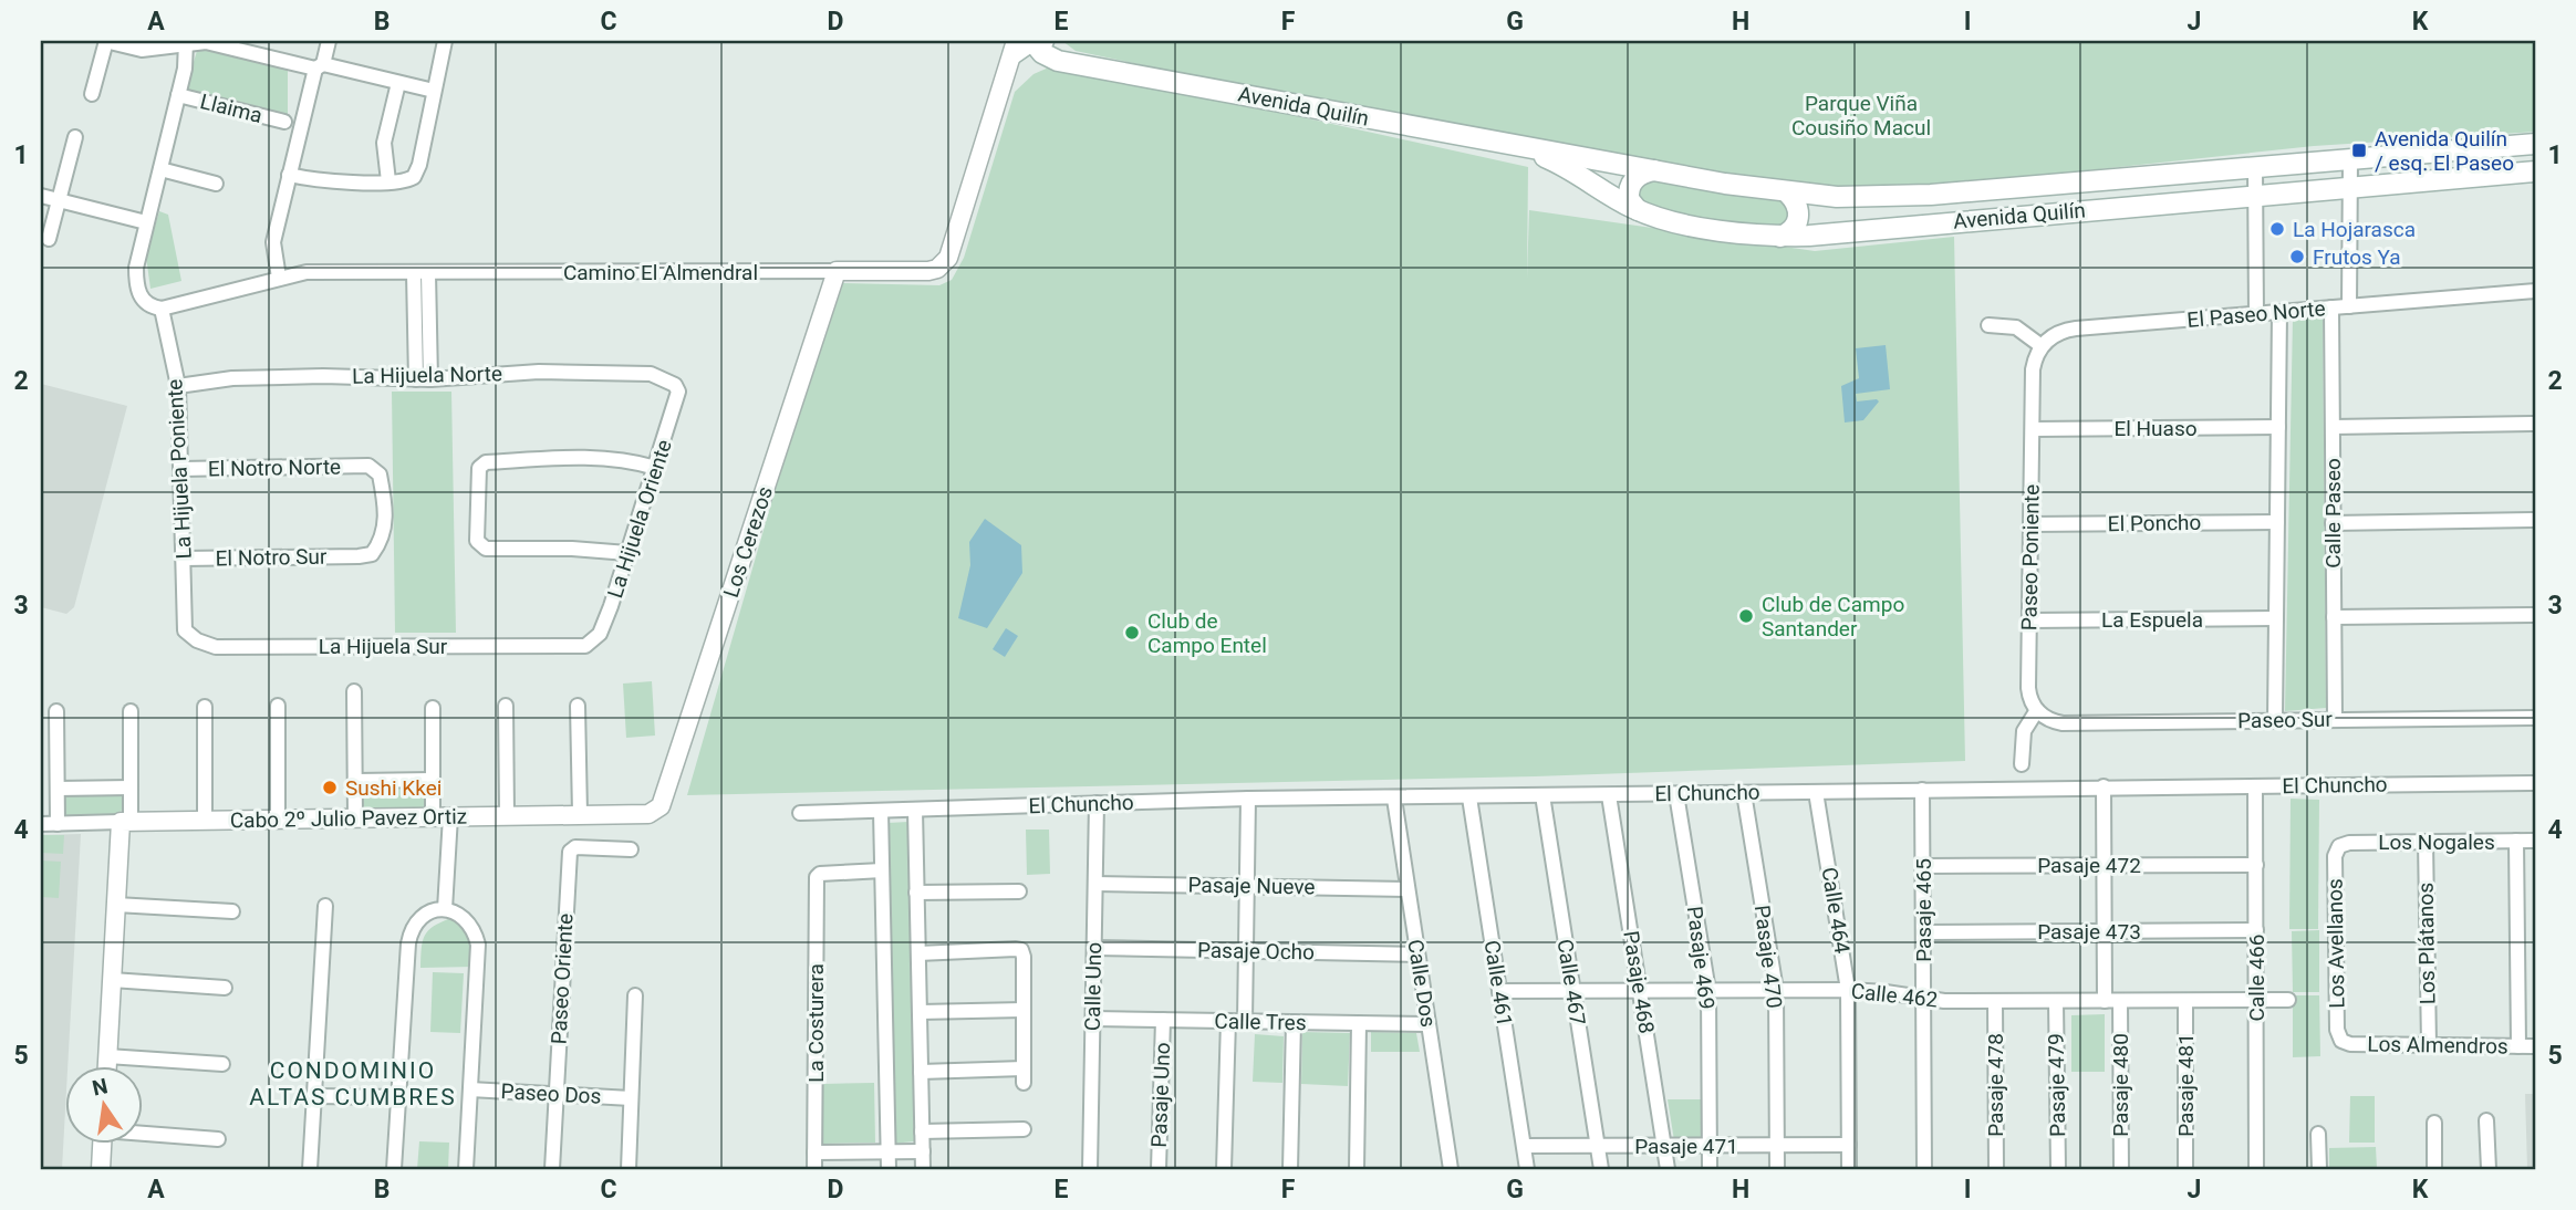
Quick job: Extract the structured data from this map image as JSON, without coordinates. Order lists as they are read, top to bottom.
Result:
{
  "streets": {
    "main road": ["Avenida Quilín"],
    "street": [
      "Llaima",
      "Camino El Almendral",
      "El Paseo Norte",
      "La Hijuela Norte",
      "El Huaso",
      "El Notro Norte",
      "La Hijuela Poniente",
      "Calle Paseo",
      "La Hijuela Oriente",
      "El Poncho",
      "Los Cerezos",
      "El Notro Sur",
      "Paseo Poniente",
      "La Espuela",
      "La Hijuela Sur",
      "Paseo Sur",
      "El Chuncho",
      "Cabo 2º Julio Pavez Ortiz",
      "Los Nogales",
      "Pasaje 472",
      "Pasaje Nueve",
      "Calle 464",
      "Pasaje 465",
      "Pasaje 473",
      "Los Avellanos",
      "Los Plátanos",
      "Pasaje Ocho",
      "Pasaje 470",
      "Pasaje 469",
      "Calle 466",
      "Paseo Oriente",
      "Calle 467",
      "Pasaje 468",
      "Calle Dos",
      "Calle 461",
      "Calle Uno",
      "Calle 462",
      "Calle Tres",
      "La Costurera",
      "Los Almendros",
      "Pasaje 478",
      "Pasaje 479",
      "Pasaje 480",
      "Pasaje 481",
      "Paseo Dos",
      "Pasaje Uno",
      "Pasaje 471"
    ]
  },
  "crossings": [
    ["Avenida Quilín", "Camino El Almendral"],
    ["Llaima", "La Hijuela Poniente"],
    ["Camino El Almendral", "La Hijuela Poniente"],
    ["Camino El Almendral", "Los Cerezos"],
    ["El Paseo Norte", "Calle Paseo"],
    ["El Paseo Norte", "Paseo Poniente"],
    ["La Hijuela Norte", "La Hijuela Poniente"],
    ["La Hijuela Norte", "La Hijuela Oriente"],
    ["El Huaso", "Paseo Poniente"],
    ["El Notro Norte", "La Hijuela Poniente"],
    ["El Notro Norte", "El Notro Sur"],
    ["La Hijuela Poniente", "El Notro Sur"],
    ["La Hijuela Poniente", "La Hijuela Sur"],
    ["Calle Paseo", "Paseo Sur"],
    ["La Hijuela Oriente", "La Hijuela Sur"],
    ["El Poncho", "Paseo Poniente"],
    ["Los Cerezos", "Cabo 2º Julio Pavez Ortiz"],
    ["Paseo Poniente", "La Espuela"],
    ["Paseo Poniente", "Paseo Sur"],
    ["El Chuncho", "Calle 464"],
    ["El Chuncho", "Pasaje 465"],
    ["El Chuncho", "Pasaje 470"],
    ["El Chuncho", "Pasaje 469"],
    ["El Chuncho", "Calle 466"],
    ["El Chuncho", "Calle 467"],
    ["El Chuncho", "Pasaje 468"],
    ["El Chuncho", "Calle Dos"],
    ["El Chuncho", "Calle 461"],
    ["El Chuncho", "Calle Uno"],
    ["Los Nogales", "Los Avellanos"],
    ["Los Nogales", "Los Plátanos"],
    ["Pasaje 472", "Pasaje 465"],
    ["Pasaje 472", "Calle 466"],
    ["Pasaje Nueve", "Calle Dos"],
    ["Pasaje Nueve", "Calle Uno"],
    ["Calle 464", "Calle 462"],
    ["Calle 464", "Pasaje 471"],
    ["Pasaje 465", "Pasaje 473"],
    ["Pasaje 465", "Calle 462"],
    ["Pasaje 473", "Calle 466"],
    ["Los Avellanos", "Los Almendros"],
    ["Los Plátanos", "Los Almendros"],
    ["Pasaje Ocho", "Calle Dos"],
    ["Pasaje Ocho", "Calle Uno"],
    ["Pasaje 470", "Calle 462"],
    ["Pasaje 470", "Pasaje 471"],
    ["Pasaje 469", "Calle 462"],
    ["Pasaje 469", "Pasaje 471"],
    ["Calle 466", "Calle 462"],
    ["Paseo Oriente", "Paseo Dos"],
    ["Calle 467", "Calle 462"],
    ["Calle 467", "Pasaje 471"],
    ["Pasaje 468", "Calle 462"],
    ["Pasaje 468", "Pasaje 471"],
    ["Calle Dos", "Calle Tres"],
    ["Calle 461", "Calle 462"],
    ["Calle 461", "Pasaje 471"],
    ["Calle Uno", "Calle Tres"],
    ["Calle 462", "Pasaje 478"],
    ["Calle 462", "Pasaje 479"],
    ["Calle 462", "Pasaje 480"],
    ["Calle 462", "Pasaje 481"],
    ["Calle Tres", "Pasaje Uno"]
  ],
  "districts": ["CONDOMINIO ALTAS CUMBRES"],
  "parks": ["Parque Viña Cousiño Macul"],
  "places": {
    "transit": ["Avenida Quilín / esq. El Paseo"],
    "other": [
      "La Hojarasca",
      "Frutos Ya",
      "Club de Campo Santander",
      "Club de Campo Entel",
      "Sushi Kkei"
    ]
  },
  "north": "top",
  "grid": {
    "columns": [
      "A",
      "B",
      "C",
      "D",
      "E",
      "F",
      "G",
      "H",
      "I",
      "J",
      "K"
    ],
    "rows": [
      "1",
      "2",
      "3",
      "4",
      "5"
    ]
  }
}
